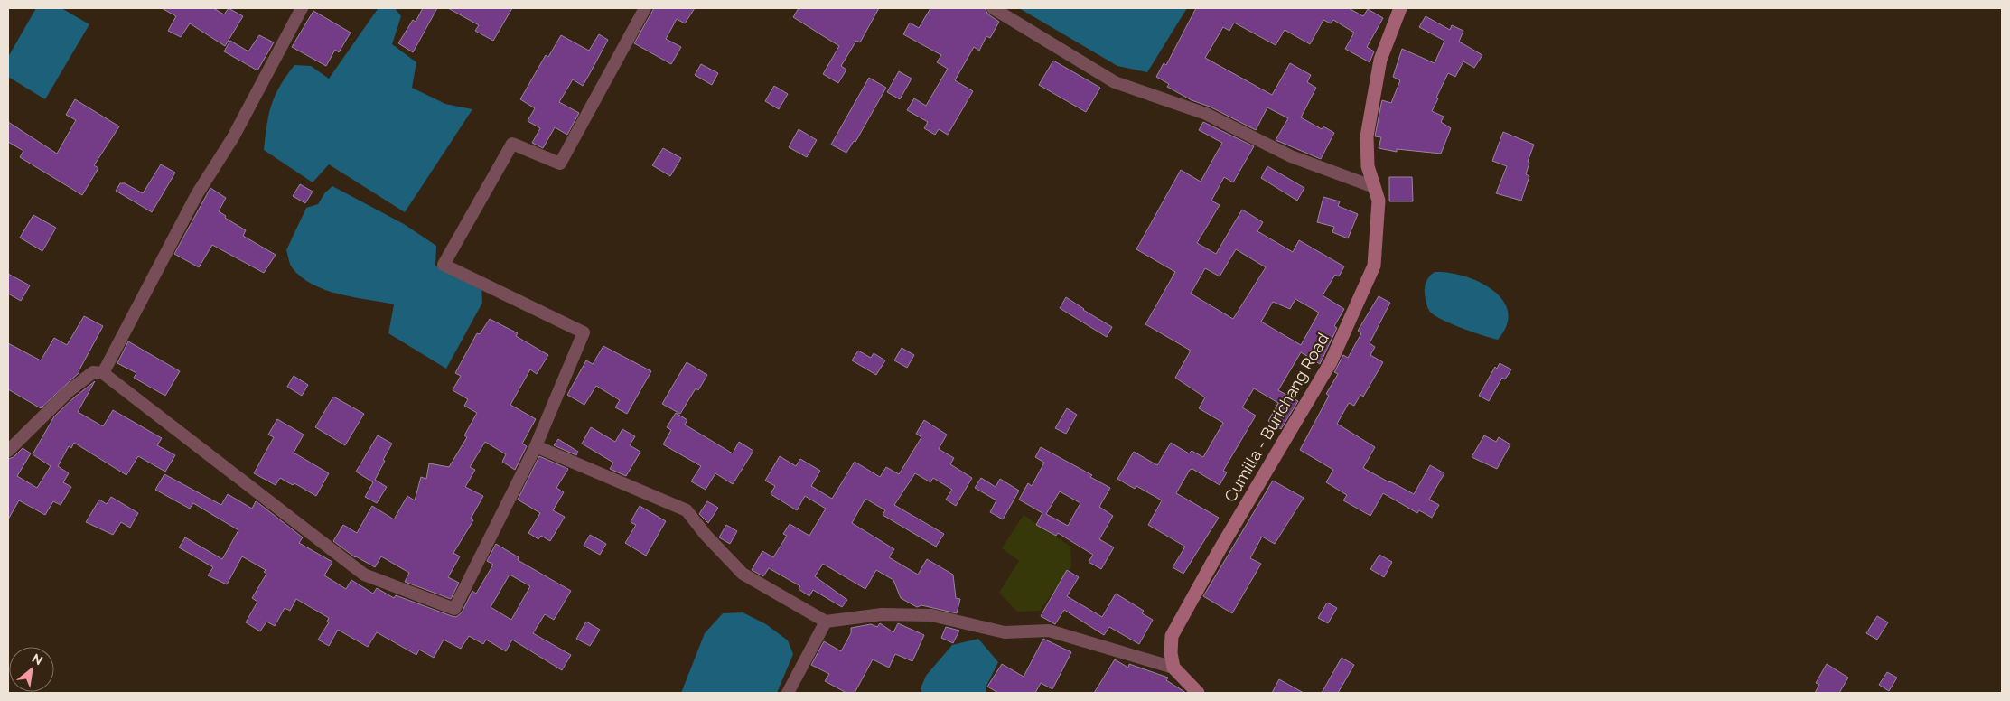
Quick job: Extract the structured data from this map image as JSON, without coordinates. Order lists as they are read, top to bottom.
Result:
{
  "streets": {
    "main road": ["Cumilla - Burichang Road"]
  },
  "north": "top right"
}
